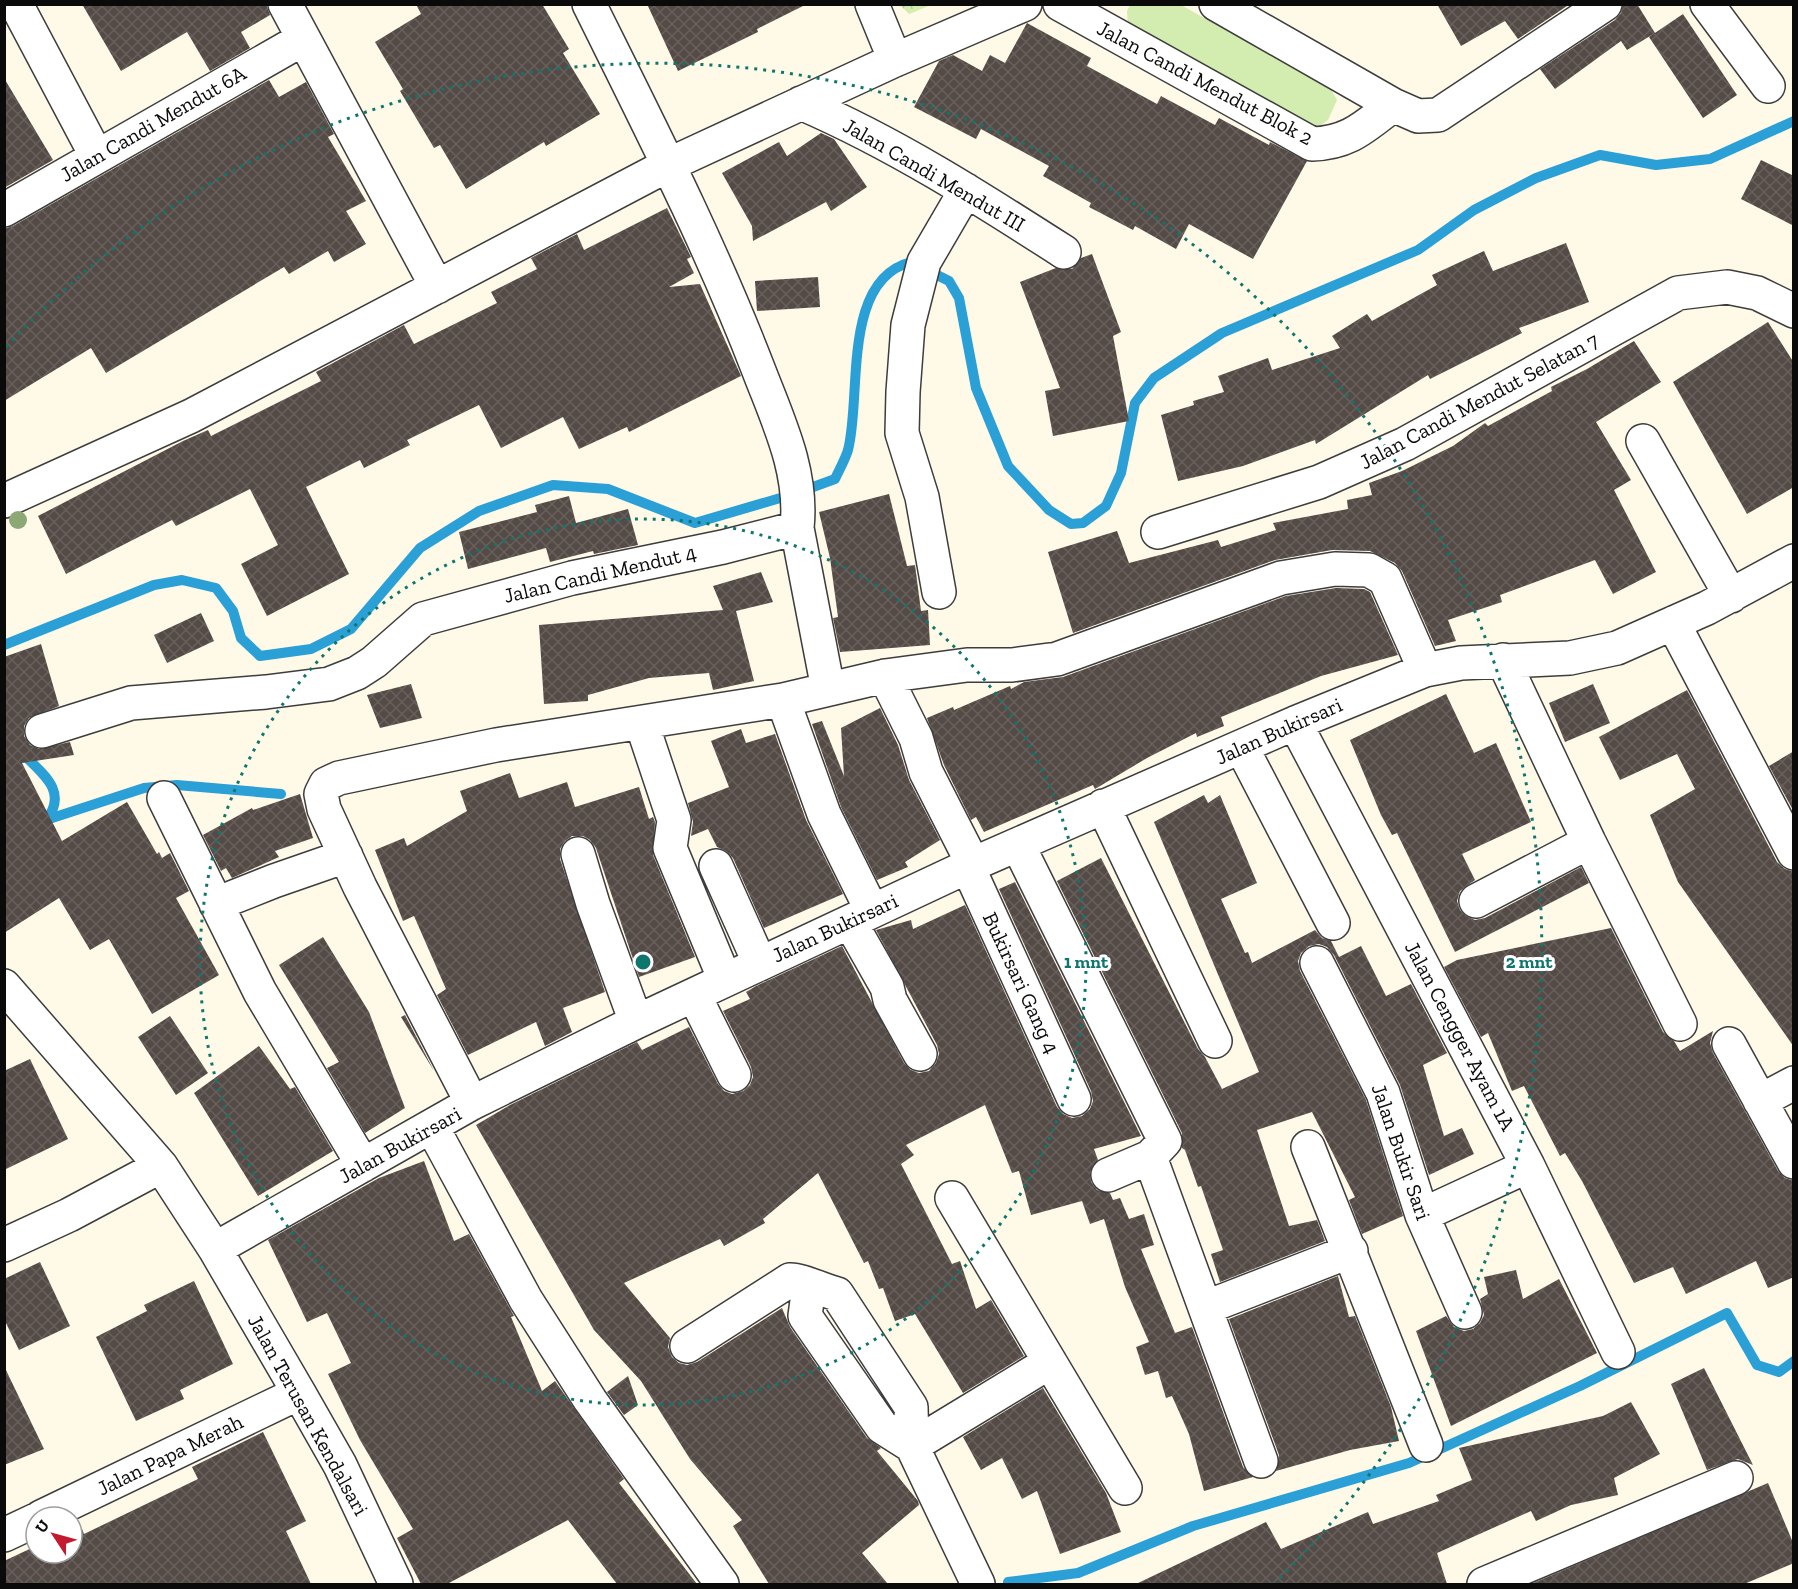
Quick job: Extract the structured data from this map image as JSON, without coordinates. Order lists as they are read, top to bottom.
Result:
{
  "streets": {
    "street": [
      "Jalan Candi Mendut Blok 2",
      "Jalan Candi Mendut 6A",
      "Jalan Candi Mendut III",
      "Jalan Candi Mendut Selatan 7",
      "Jalan Candi Mendut 4",
      "Jalan Bukirsari",
      "Bukirsari Gang 4",
      "Jalan Cengger Ayam 1A",
      "Jalan Bukir Sari",
      "Jalan Terusan Kendalsari",
      "Jalan Papa Merah"
    ]
  },
  "crossings": [
    ["Jalan Bukirsari", "Bukirsari Gang 4"],
    ["Jalan Bukirsari", "Jalan Cengger Ayam 1A"],
    ["Jalan Bukirsari", "Jalan Terusan Kendalsari"],
    ["Jalan Terusan Kendalsari", "Jalan Papa Merah"]
  ],
  "north": "top left",
  "rings": ["1 mnt", "2 mnt"]
}
